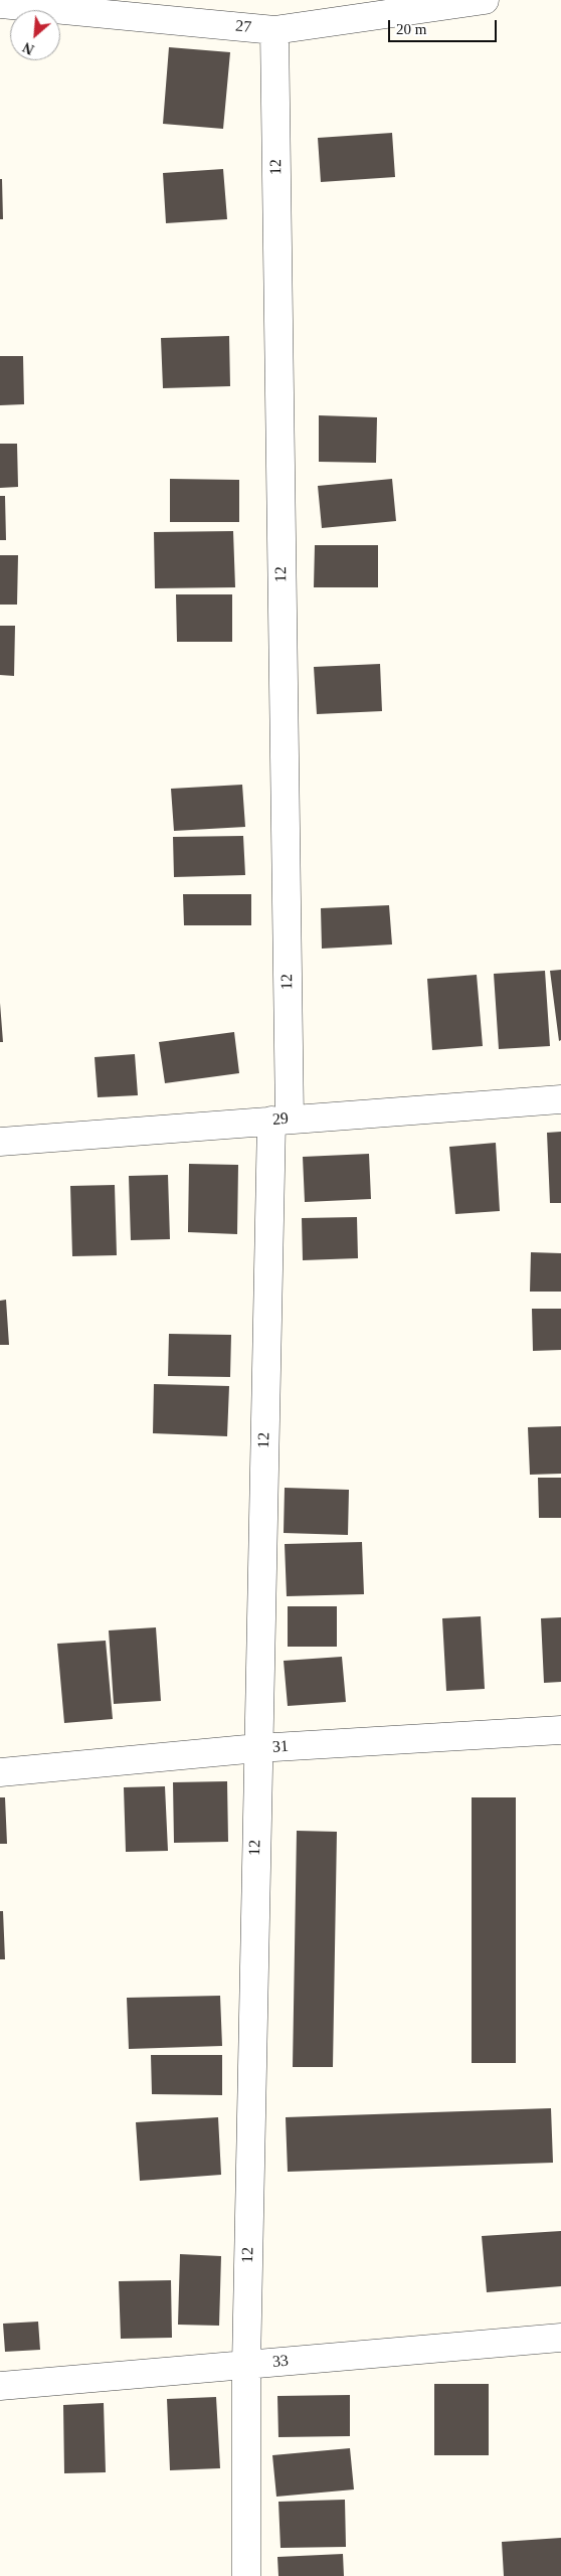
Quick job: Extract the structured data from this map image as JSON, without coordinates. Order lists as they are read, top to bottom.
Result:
{
  "streets": {
    "street": [
      "27",
      "12",
      "29",
      "31",
      "33"
    ]
  },
  "crossings": [
    ["27", "12"],
    ["12", "29"],
    ["12", "31"],
    ["12", "33"]
  ],
  "scale_bar": "20 m",
  "north": "bottom left"
}
